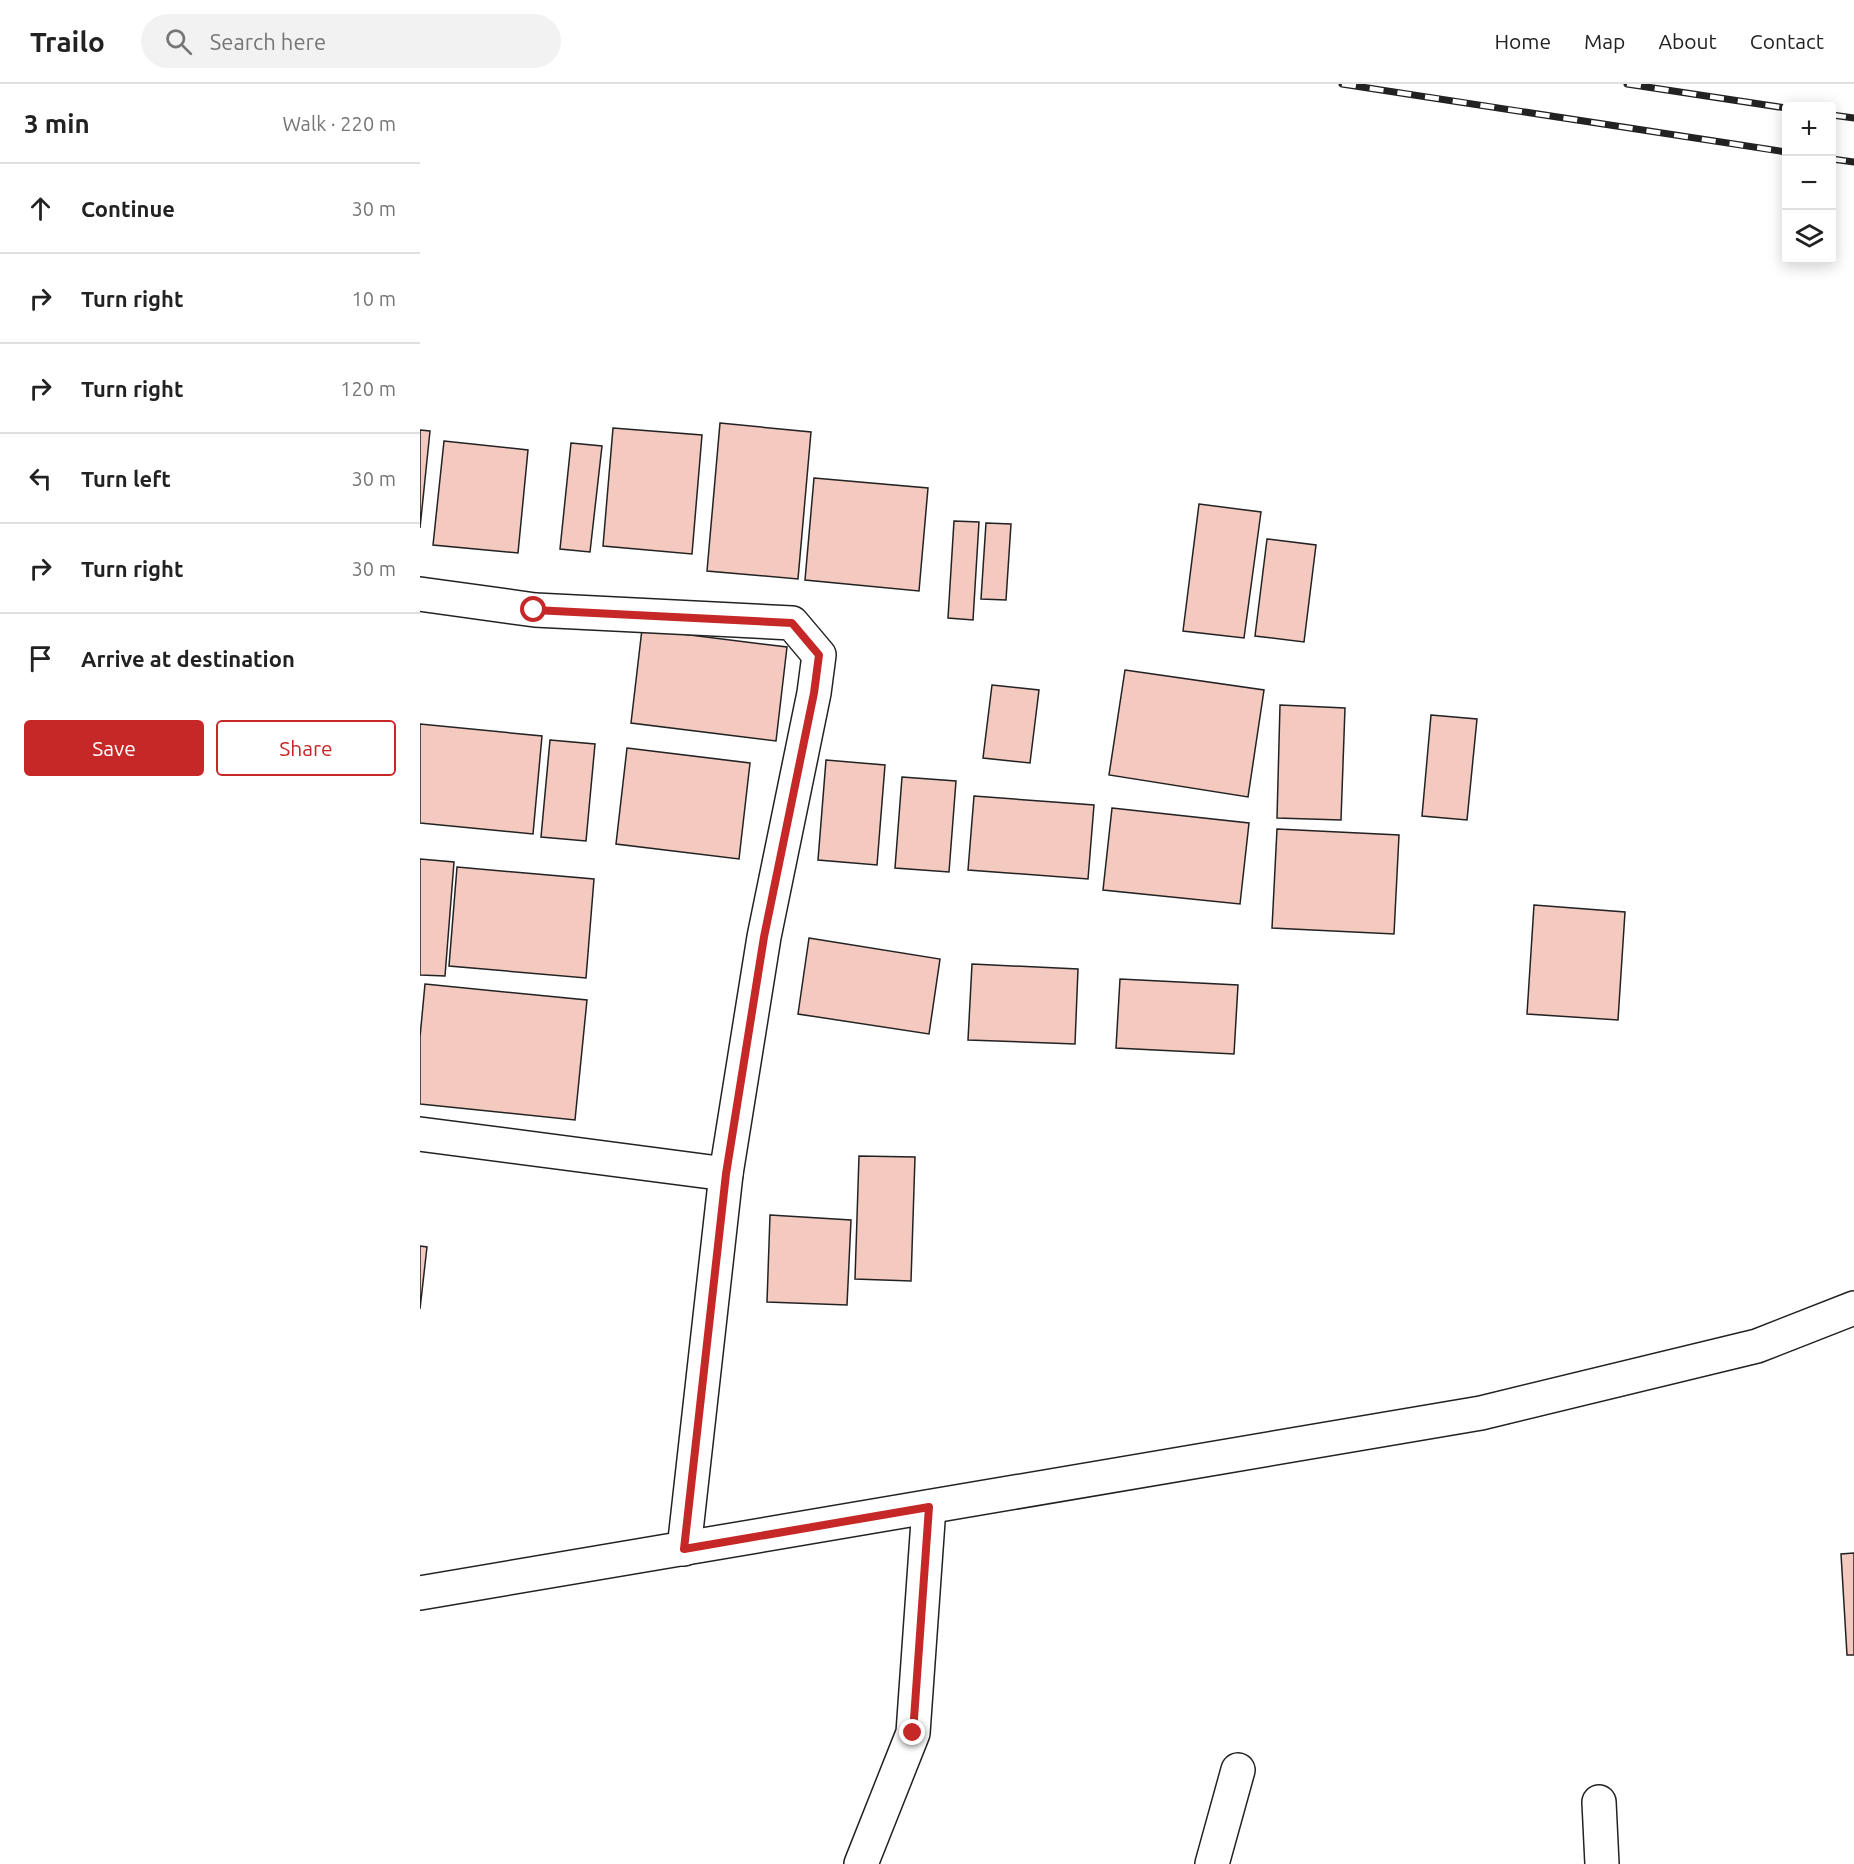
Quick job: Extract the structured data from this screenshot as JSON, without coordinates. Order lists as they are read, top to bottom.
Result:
{
  "page": {
    "header": "Trailo",
    "search": "Search here",
    "nav": [
      "Home",
      "Map",
      "About",
      "Contact"
    ],
    "heading": ["3 min", "Walk · 220 m"],
    "map_buttons": ["+", "−"],
    "list": [
      ["Continue", "30 m"],
      ["Turn right", "10 m"],
      ["Turn right", "120 m"],
      ["Turn left", "30 m"],
      ["Turn right", "30 m"],
      "Arrive at destination"
    ],
    "buttons": ["Save", "Share"]
  }
}
